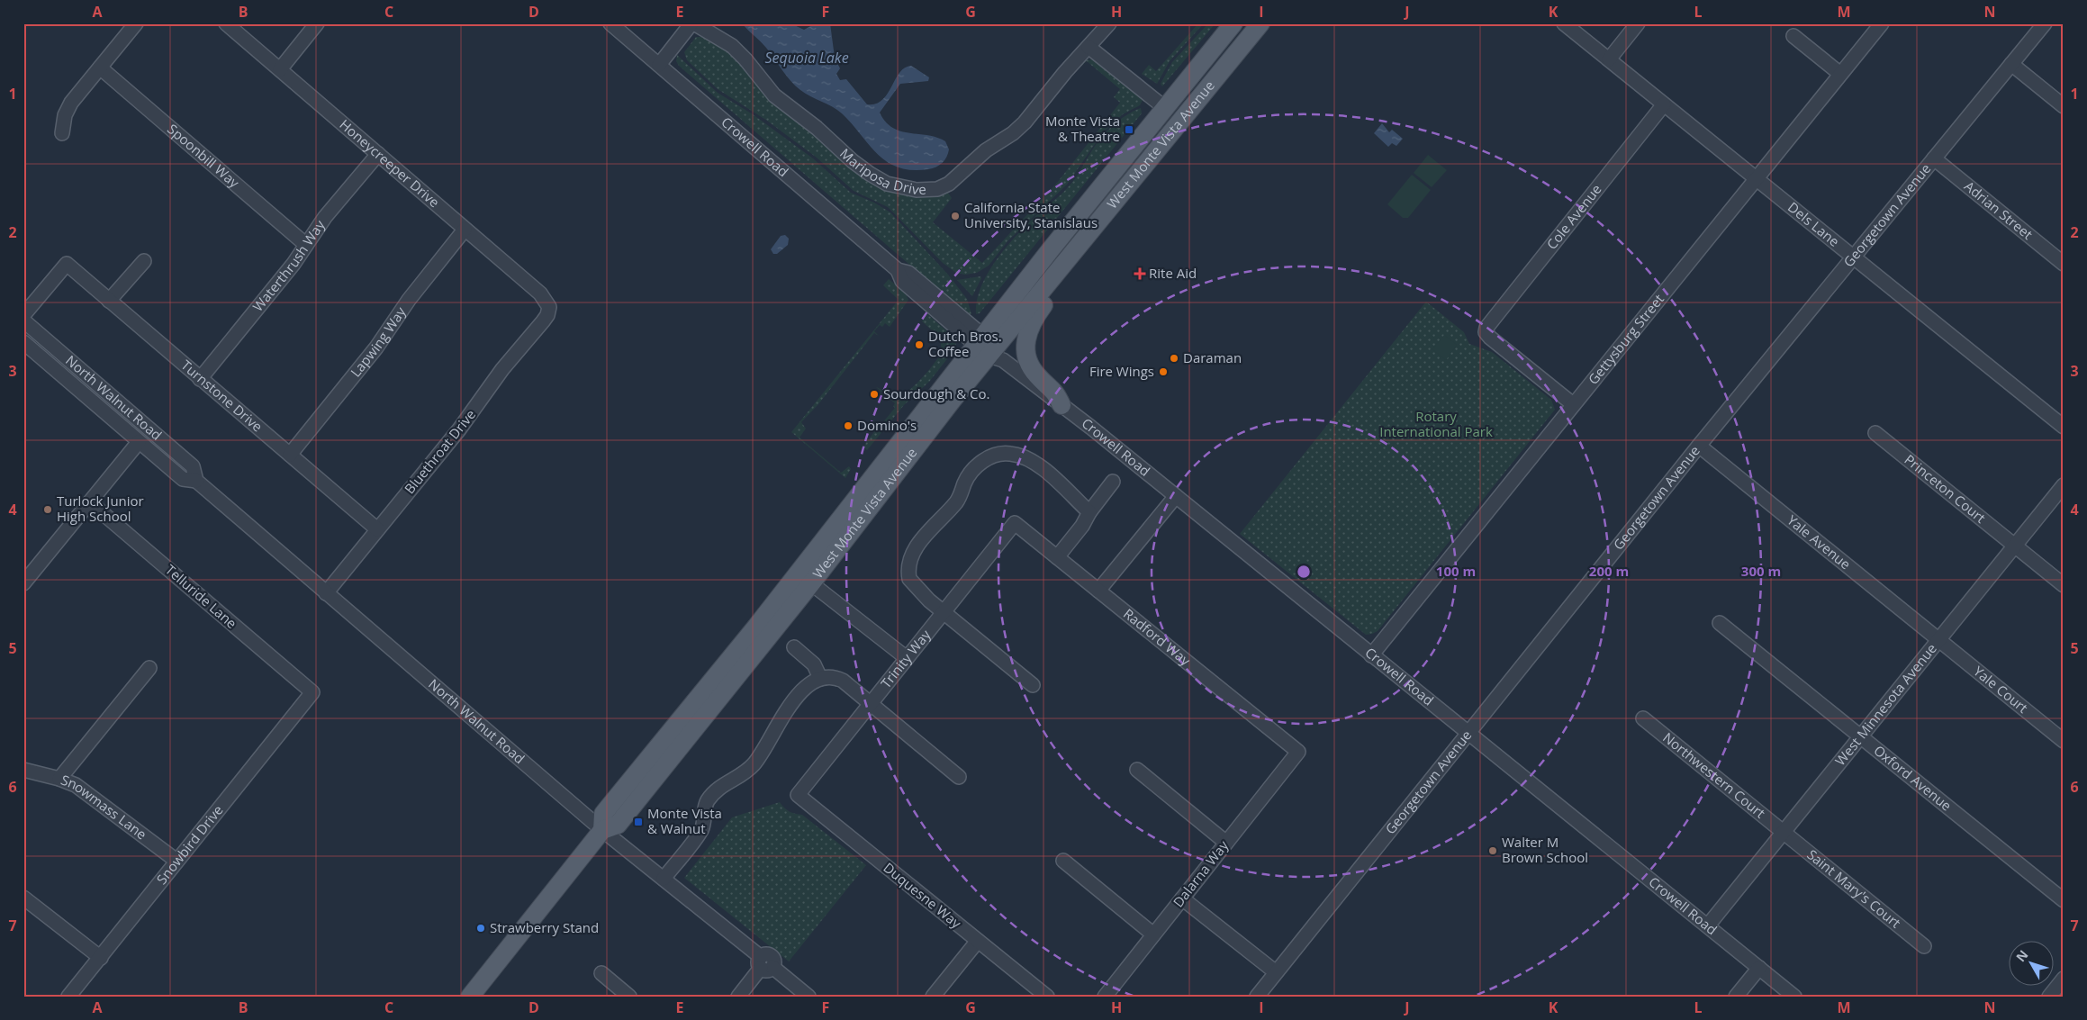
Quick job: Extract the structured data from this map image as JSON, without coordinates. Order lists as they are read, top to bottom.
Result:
{
  "streets": {
    "main road": ["West Monte Vista Avenue"],
    "street": [
      "Crowell Road",
      "Spoonbill Way",
      "Honeycreeper Drive",
      "Mariposa Drive",
      "Adrian Street",
      "Georgetown Avenue",
      "Cole Avenue",
      "Dels Lane",
      "Waterthrush Way",
      "Gettysburg Street",
      "Lapwing Way",
      "Turnstone Drive",
      "North Walnut Road",
      "Bluethroat Drive",
      "Princeton Court",
      "Yale Avenue",
      "Telluride Lane",
      "Radford Way",
      "Trinity Way",
      "Yale Court",
      "West Minnesota Avenue",
      "Northwestern Court",
      "Oxford Avenue",
      "Snowmass Lane",
      "Snowbird Drive",
      "Dalarna Way",
      "Saint Mary's Court",
      "Duquesne Way"
    ]
  },
  "crossings": [
    ["West Monte Vista Avenue", "Crowell Road"],
    ["West Monte Vista Avenue", "North Walnut Road"],
    ["Crowell Road", "Georgetown Avenue"],
    ["Crowell Road", "Gettysburg Street"],
    ["Crowell Road", "West Minnesota Avenue"],
    ["Spoonbill Way", "Waterthrush Way"],
    ["Honeycreeper Drive", "Waterthrush Way"],
    ["Honeycreeper Drive", "Lapwing Way"],
    ["Honeycreeper Drive", "Bluethroat Drive"],
    ["Adrian Street", "Georgetown Avenue"],
    ["Georgetown Avenue", "Dels Lane"],
    ["Georgetown Avenue", "Yale Avenue"],
    ["Cole Avenue", "Dels Lane"],
    ["Cole Avenue", "Gettysburg Street"],
    ["Dels Lane", "Gettysburg Street"],
    ["Waterthrush Way", "Turnstone Drive"],
    ["Lapwing Way", "Turnstone Drive"],
    ["Turnstone Drive", "Bluethroat Drive"],
    ["North Walnut Road", "Bluethroat Drive"],
    ["Princeton Court", "West Minnesota Avenue"],
    ["Yale Avenue", "Yale Court"],
    ["Yale Avenue", "West Minnesota Avenue"],
    ["Telluride Lane", "Snowbird Drive"],
    ["Radford Way", "Trinity Way"],
    ["Radford Way", "Dalarna Way"],
    ["Trinity Way", "Duquesne Way"],
    ["Yale Court", "West Minnesota Avenue"],
    ["West Minnesota Avenue", "Northwestern Court"],
    ["West Minnesota Avenue", "Oxford Avenue"],
    ["West Minnesota Avenue", "Saint Mary's Court"],
    ["Northwestern Court", "Saint Mary's Court"],
    ["Snowmass Lane", "Snowbird Drive"]
  ],
  "water": ["Sequoia Lake"],
  "parks": ["Rotary International Park"],
  "places": {
    "transit": ["Monte Vista & Theatre", "Monte Vista & Walnut"],
    "other": [
      "California State University, Stanislaus",
      "Dutch Bros. Coffee",
      "Daraman",
      "Fire Wings",
      "Sourdough & Co.",
      "Domino's",
      "Turlock Junior High School",
      "Walter M Brown School",
      "Strawberry Stand"
    ],
    "health": ["Rite Aid"]
  },
  "north": "top left",
  "grid": {
    "columns": [
      "A",
      "B",
      "C",
      "D",
      "E",
      "F",
      "G",
      "H",
      "I",
      "J",
      "K",
      "L",
      "M",
      "N"
    ],
    "rows": [
      "1",
      "2",
      "3",
      "4",
      "5",
      "6",
      "7"
    ]
  },
  "rings": ["100 m", "200 m", "300 m"]
}
